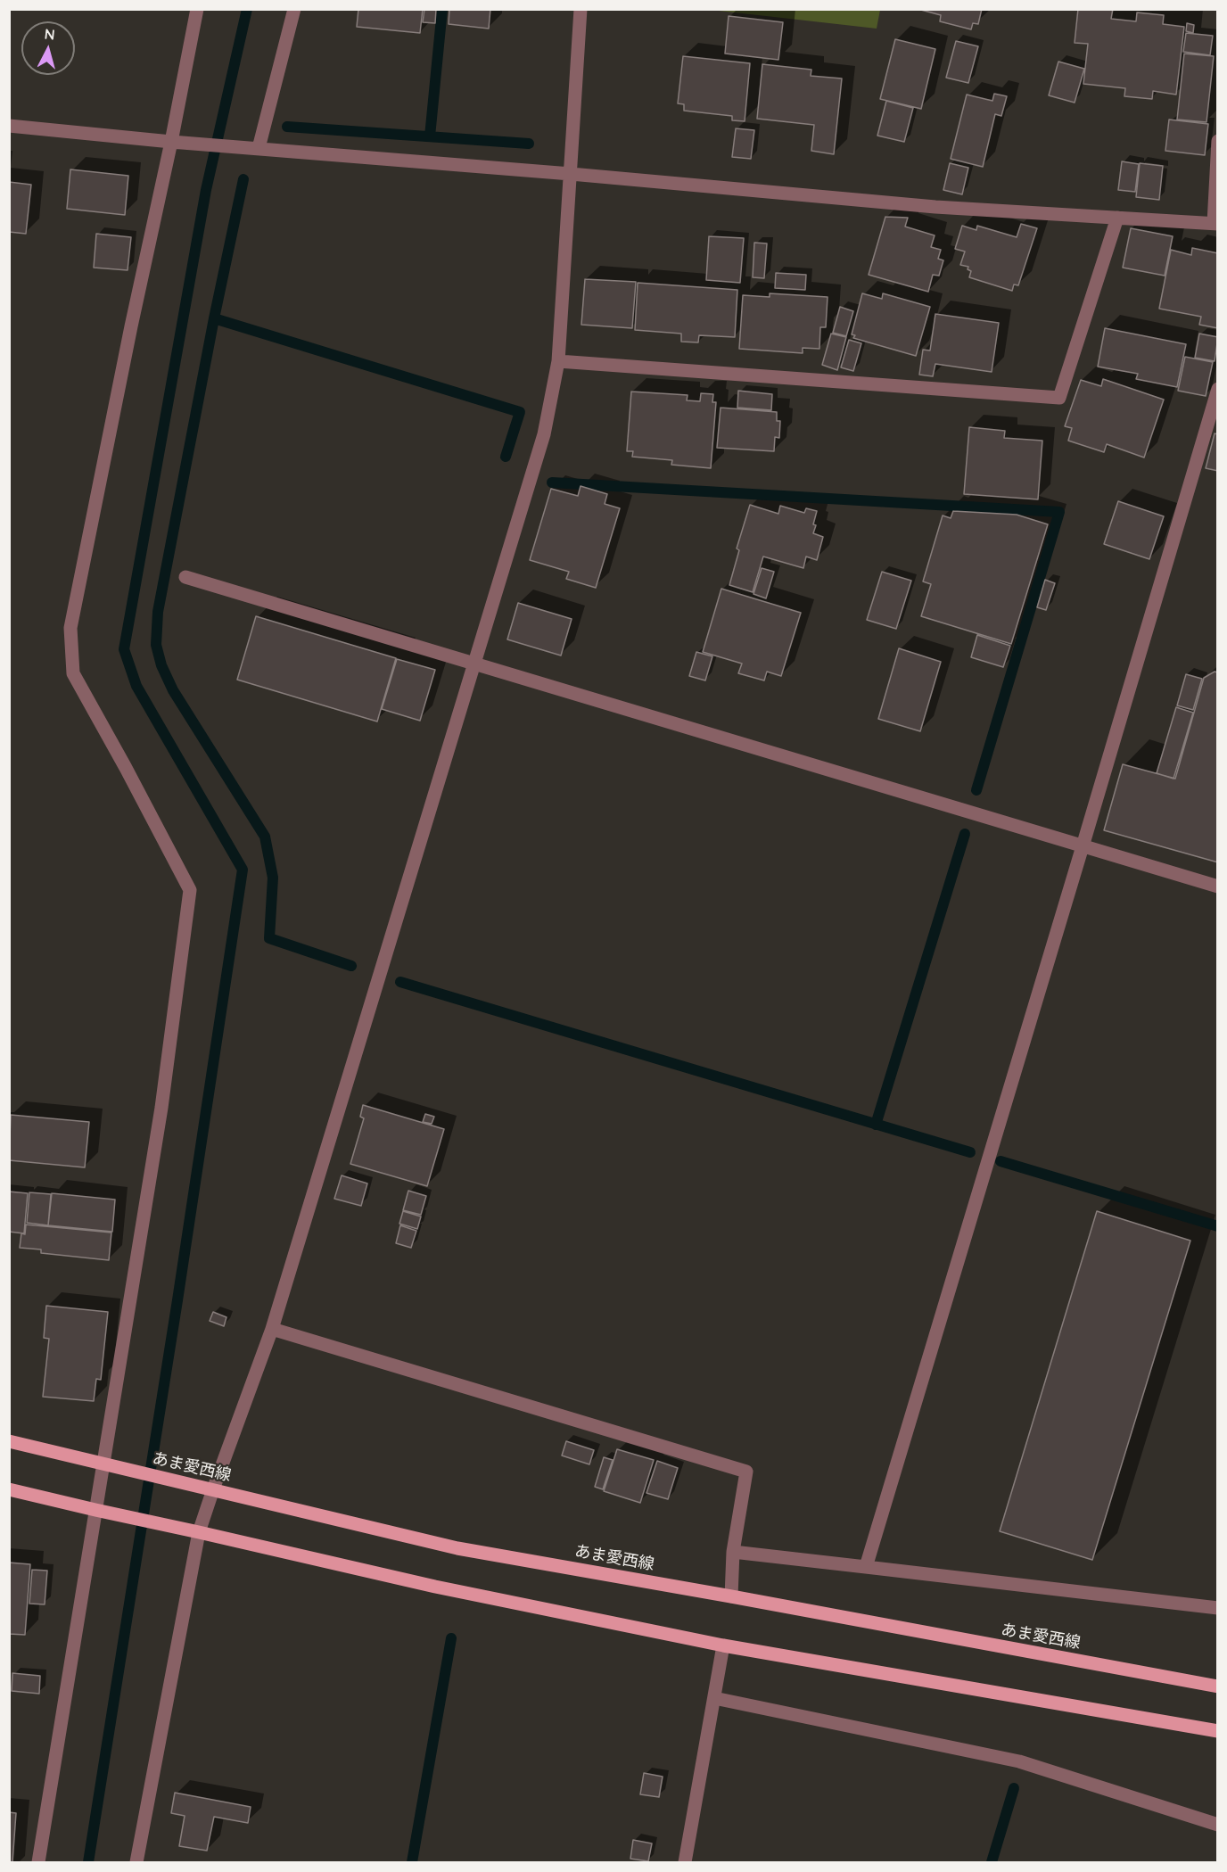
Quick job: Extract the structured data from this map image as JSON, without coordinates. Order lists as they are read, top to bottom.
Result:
{
  "streets": {
    "main road": ["あま愛西線"]
  },
  "north": "top"
}
